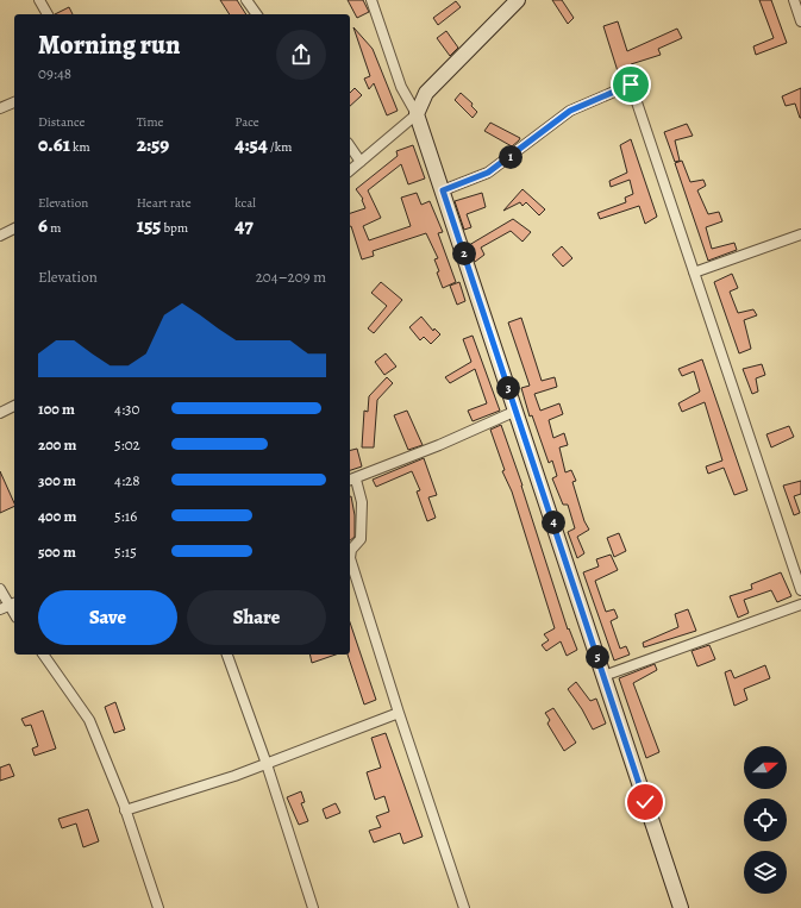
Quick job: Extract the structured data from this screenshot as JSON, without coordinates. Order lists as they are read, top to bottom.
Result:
{
  "north": "right",
  "page": {
    "heading": ["Morning run", "09:48"],
    "stats": [
      ["Distance", "0.61 km"],
      ["Time", "2:59"],
      ["Pace", "4:54 /km"],
      ["Elevation", "6 m"],
      ["Heart rate", "155 bpm"],
      ["kcal", "47"]
    ],
    "pins": [
      "1",
      "2",
      "3",
      "4",
      "5"
    ],
    "chart": ["Elevation", "204–209 m"],
    "list": [
      {
        "name": "100 m",
        "note": "4:30"
      },
      {
        "name": "200 m",
        "note": "5:02"
      },
      {
        "name": "300 m",
        "note": "4:28"
      },
      {
        "name": "400 m",
        "note": "5:16"
      },
      {
        "name": "500 m",
        "note": "5:15"
      }
    ],
    "buttons": ["Save", "Share"]
  }
}
